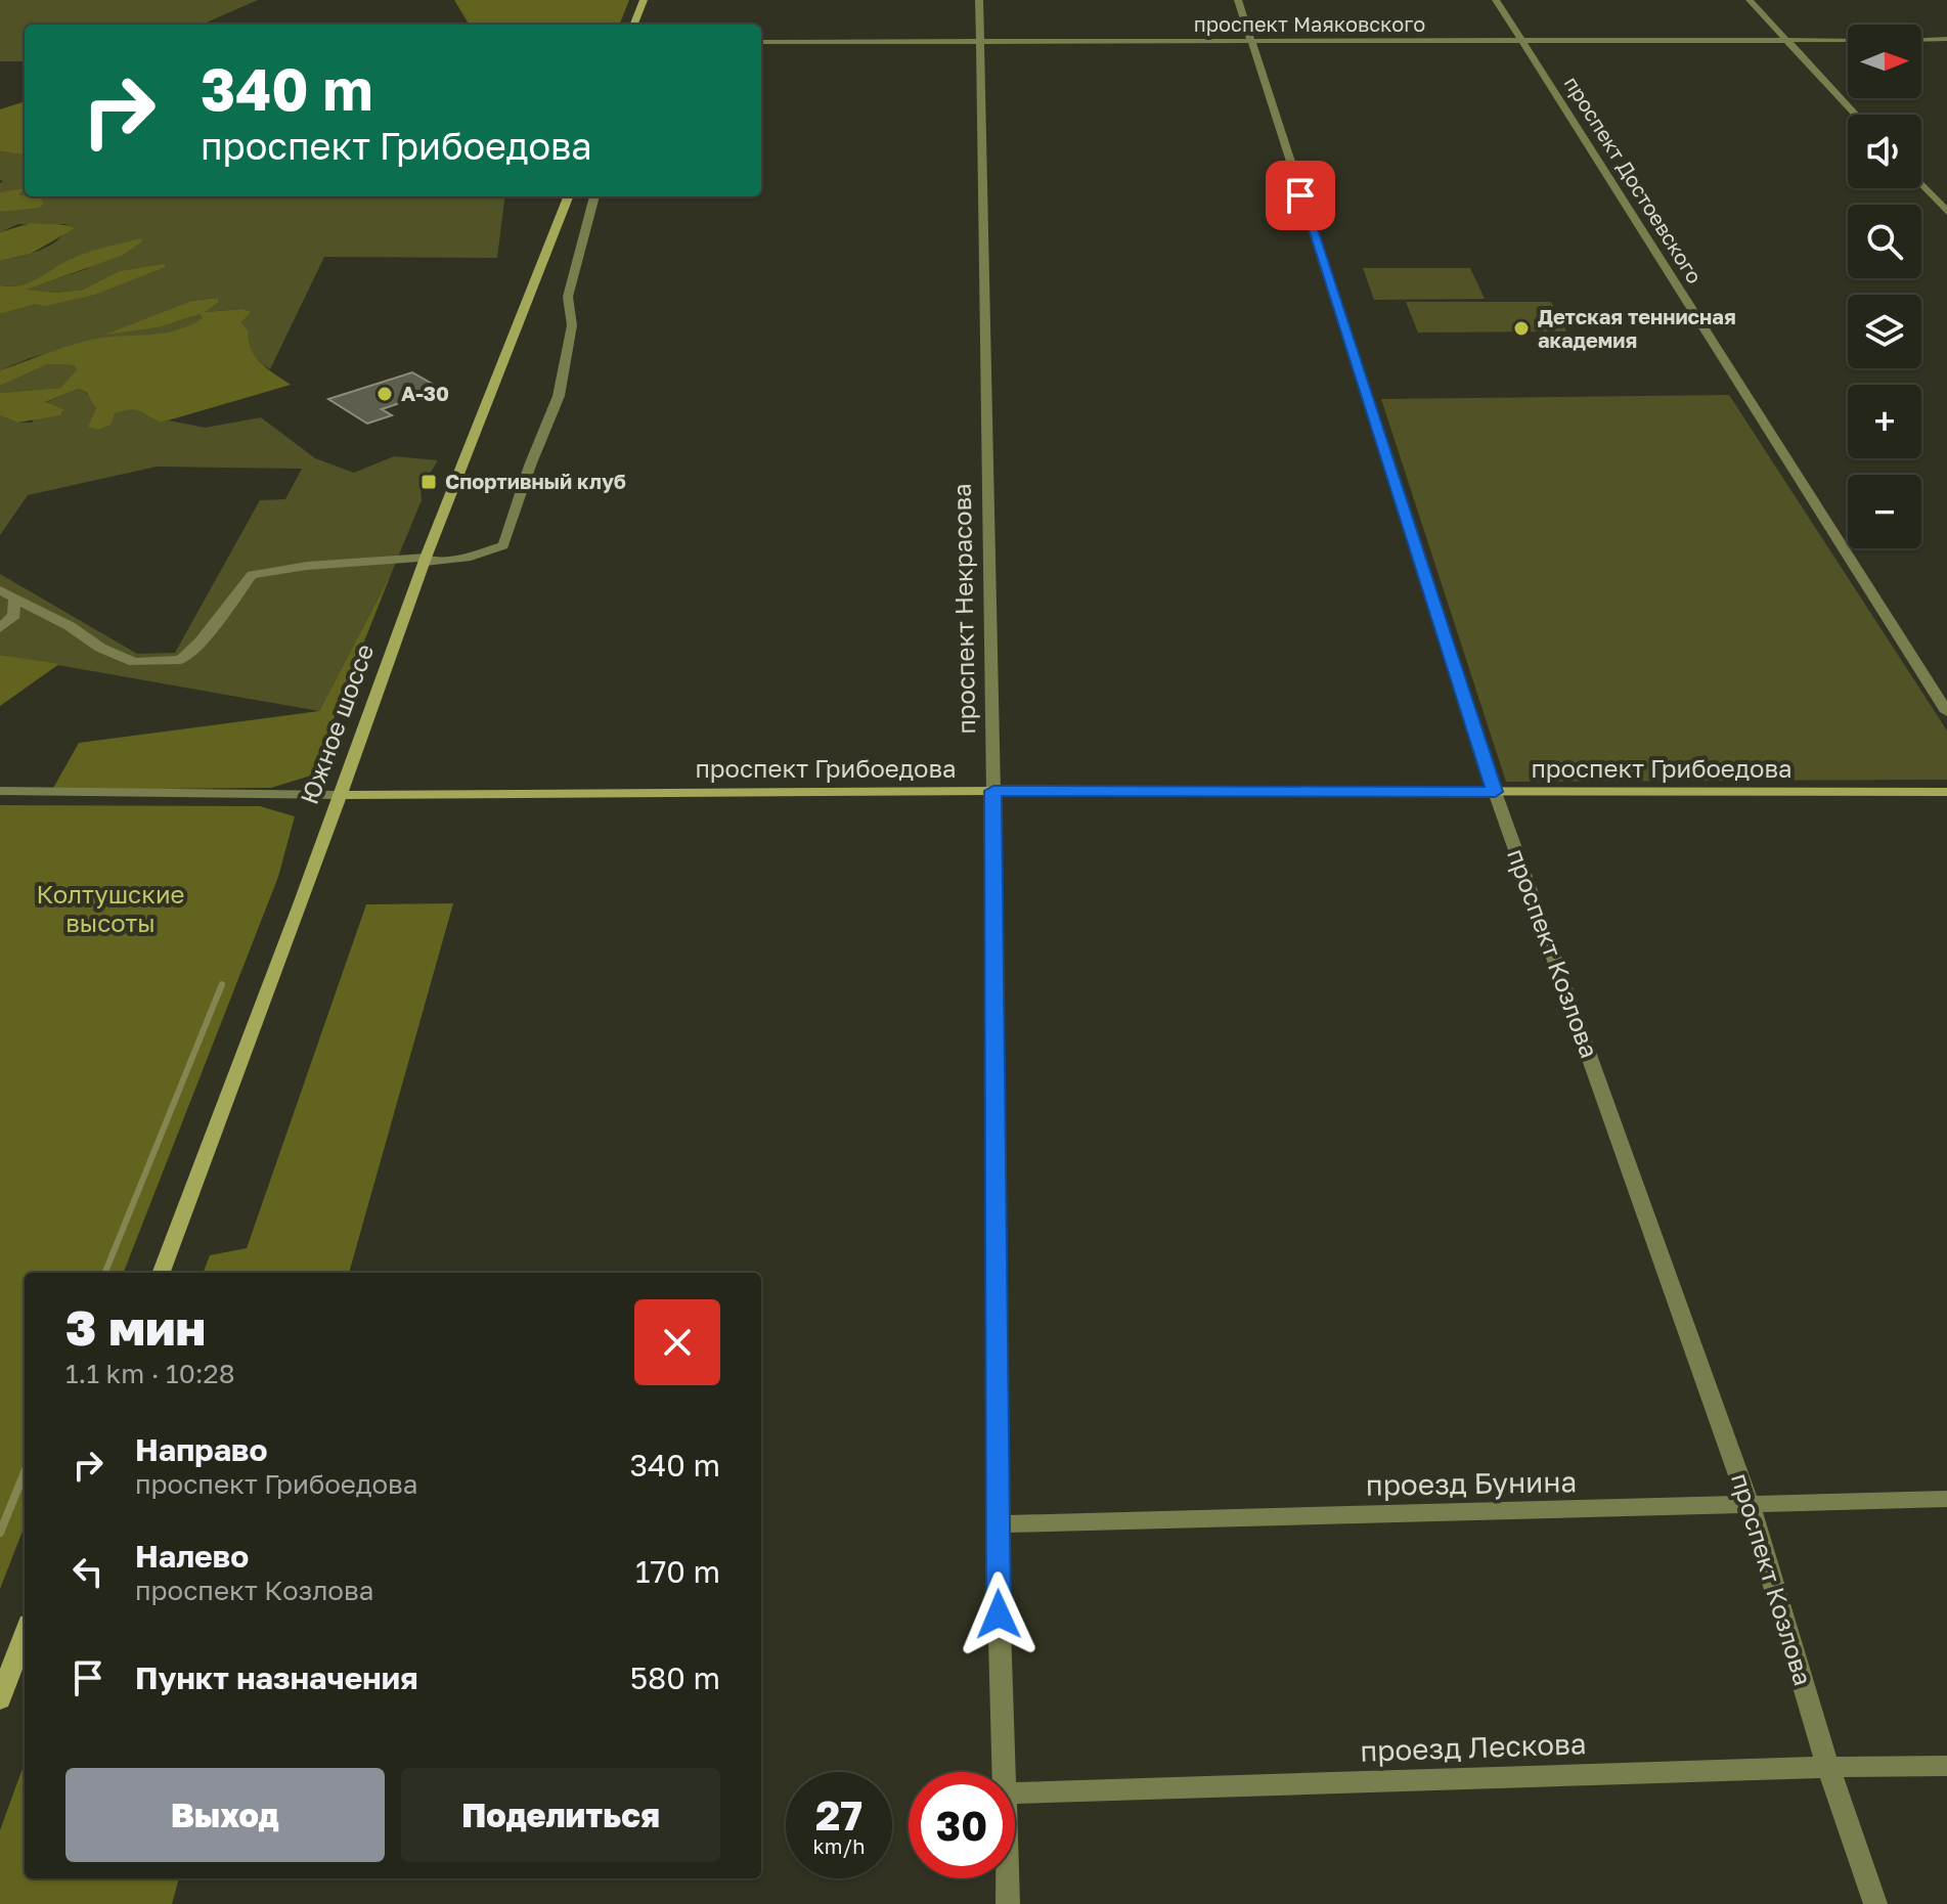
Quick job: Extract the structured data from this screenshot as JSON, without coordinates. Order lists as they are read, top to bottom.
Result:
{
  "streets": {
    "street": [
      "проспект Маяковского",
      "проспект Достоевского",
      "проспект Некрасова",
      "Южное шоссе",
      "проспект Грибоедова",
      "проспект Козлова",
      "проезд Бунина",
      "проезд Лескова"
    ]
  },
  "crossings": [
    ["проспект Маяковского", "проспект Достоевского"],
    ["проспект Маяковского", "проспект Некрасова"],
    ["проспект Маяковского", "проспект Козлова"],
    ["проспект Некрасова", "проспект Грибоедова"],
    ["проспект Некрасова", "проезд Бунина"],
    ["Южное шоссе", "проспект Грибоедова"],
    ["проспект Грибоедова", "проспект Козлова"],
    ["проспект Козлова", "проезд Бунина"],
    ["проспект Козлова", "проезд Лескова"]
  ],
  "parks": ["Колтушские высоты"],
  "places": {
    "other": ["Детская теннисная академия", "А-30"],
    "transit": ["Спортивный клуб"]
  },
  "north": "right",
  "page": {
    "map_buttons": ["+", "−"],
    "turn": ["340 m", "проспект Грибоедова"],
    "heading": ["3 мин", "1.1 km · 10:28"],
    "list": [
      {
        "name": "Направо",
        "note": "проспект Грибоедова",
        "value": "340 m"
      },
      {
        "name": "Налево",
        "note": "проспект Козлова",
        "value": "170 m"
      },
      {
        "name": "Пункт назначения",
        "value": "580 m"
      }
    ],
    "buttons": ["Выход", "Поделиться"],
    "speed": "27 km/h",
    "limit": "30"
  }
}
